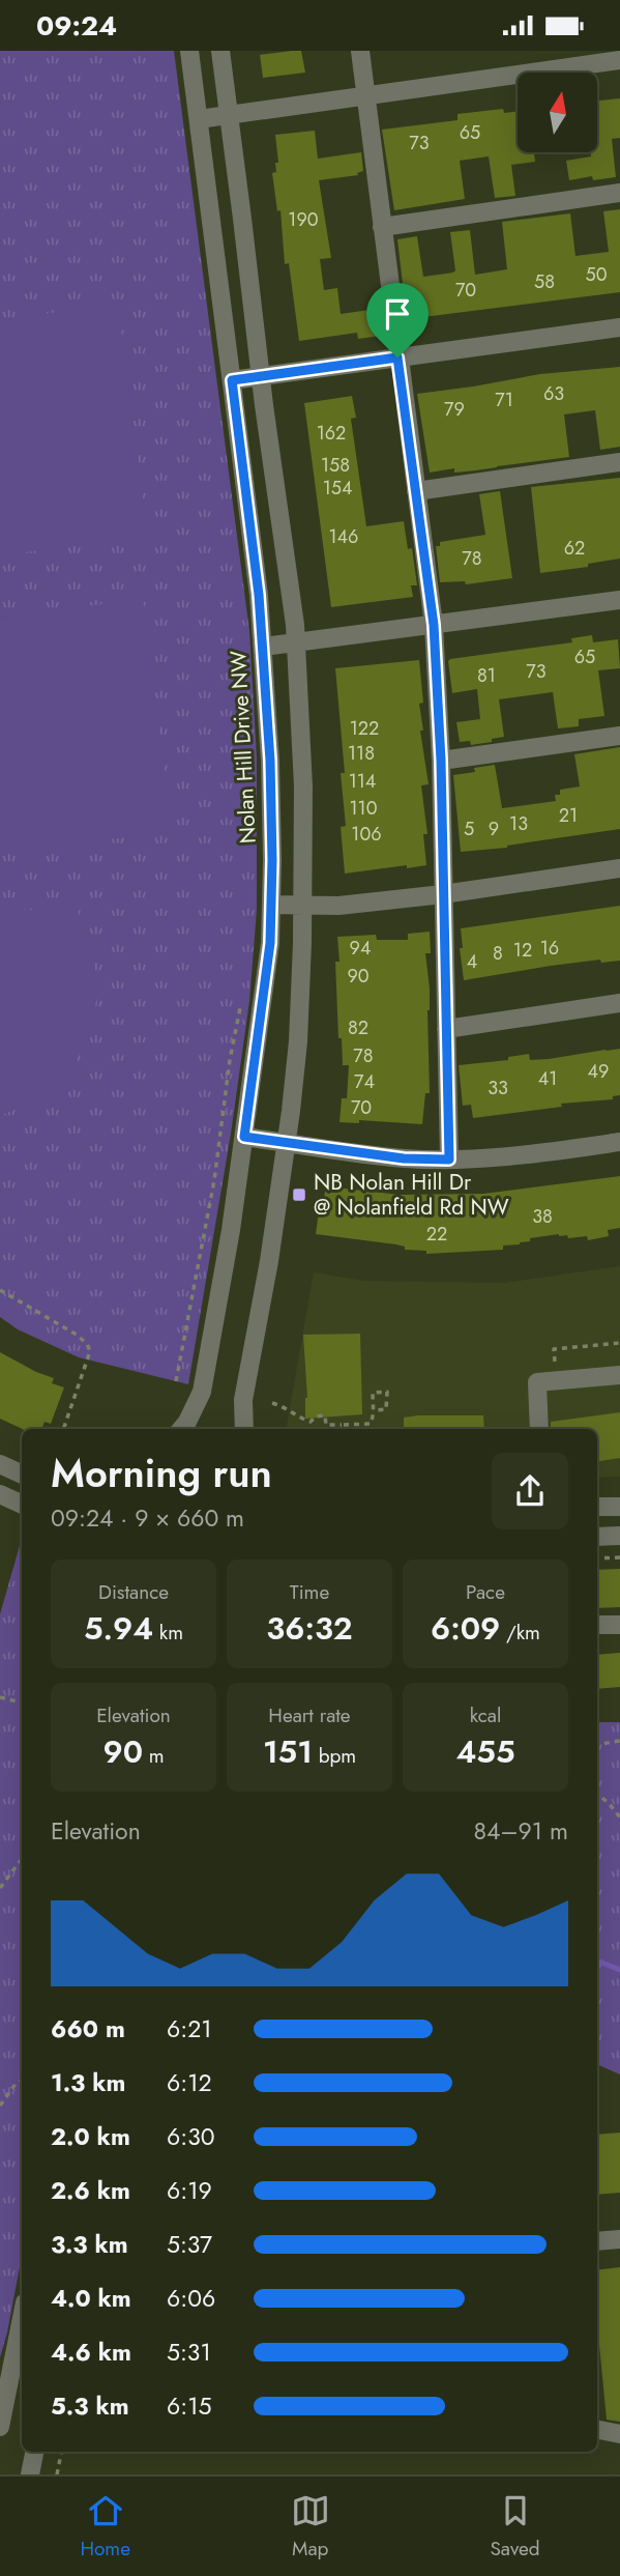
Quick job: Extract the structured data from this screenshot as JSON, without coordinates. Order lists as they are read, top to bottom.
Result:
{
  "streets": {
    "street": ["Nolan Hill Drive NW"]
  },
  "places": {
    "transit": ["NB Nolan Hill Dr @ Nolanfield Rd NW"]
  },
  "house_numbers": [
    "65",
    "73",
    "190",
    "50",
    "58",
    "70",
    "63",
    "71",
    "79",
    "162",
    "158",
    "154",
    "146",
    "62",
    "78",
    "65",
    "73",
    "81",
    "122",
    "118",
    "114",
    "110",
    "21",
    "13",
    "5",
    "9",
    "106",
    "94",
    "16",
    "12",
    "8",
    "4",
    "90",
    "82",
    "78",
    "49",
    "41",
    "74",
    "33",
    "70",
    "38",
    "22"
  ],
  "north": "top",
  "page": {
    "status": "09:24",
    "heading": ["Morning run", "09:24 · 9 × 660 m"],
    "stats": [
      ["Distance", "5.94 km"],
      ["Time", "36:32"],
      ["Pace", "6:09 /km"],
      ["Elevation", "90 m"],
      ["Heart rate", "151 bpm"],
      ["kcal", "455"]
    ],
    "chart": ["Elevation", "84–91 m"],
    "list": [
      {
        "name": "660 m",
        "note": "6:21"
      },
      {
        "name": "1.3 km",
        "note": "6:12"
      },
      {
        "name": "2.0 km",
        "note": "6:30"
      },
      {
        "name": "2.6 km",
        "note": "6:19"
      },
      {
        "name": "3.3 km",
        "note": "5:37"
      },
      {
        "name": "4.0 km",
        "note": "6:06"
      },
      {
        "name": "4.6 km",
        "note": "5:31"
      },
      {
        "name": "5.3 km",
        "note": "6:15"
      }
    ],
    "tabs": ["Home", "Map", "Saved"]
  }
}
